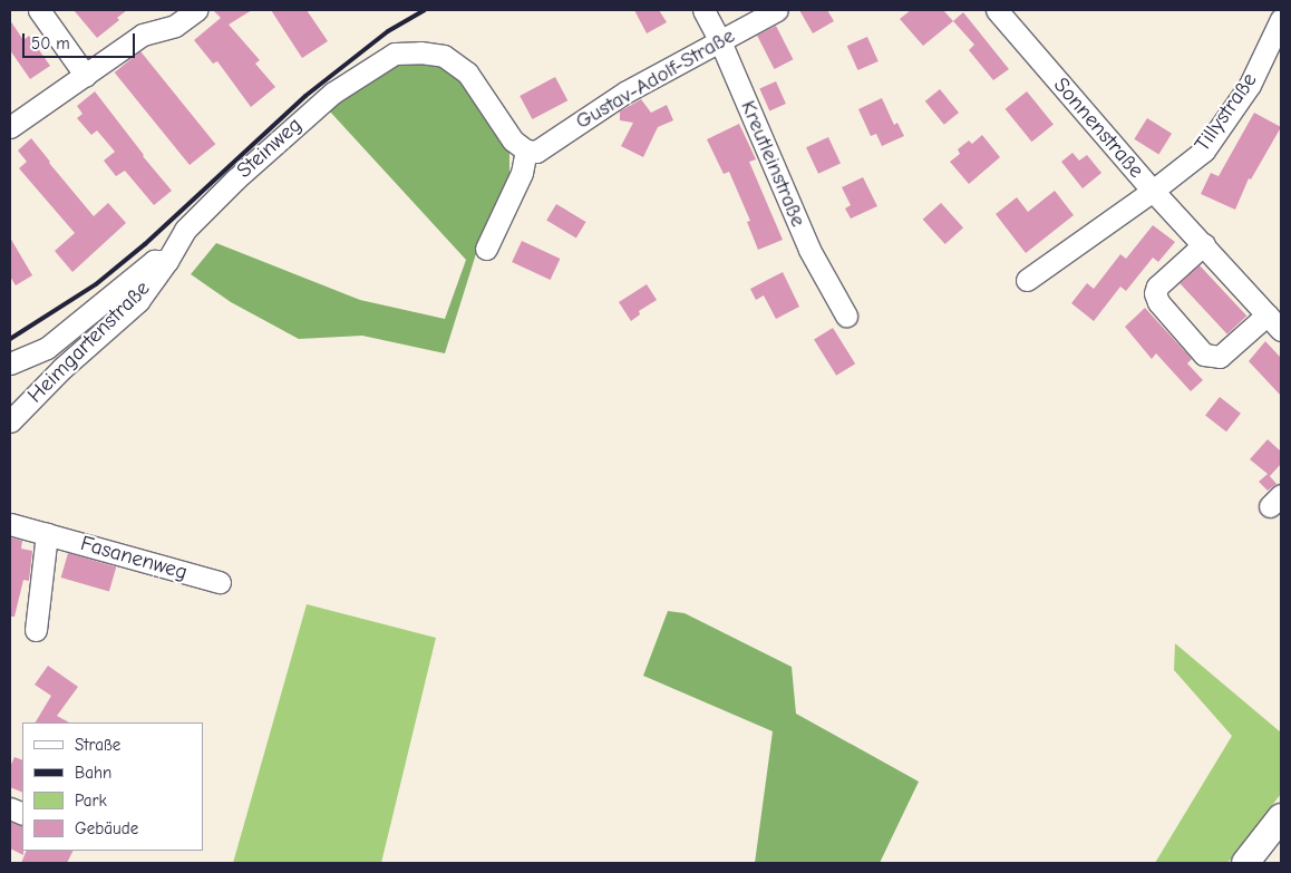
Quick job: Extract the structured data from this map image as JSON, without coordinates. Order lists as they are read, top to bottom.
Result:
{
  "streets": {
    "street": [
      "Gustav-Adolf-Straße",
      "Tillystraße",
      "Sonnenstraße",
      "Steinweg",
      "Kreutleinstraße",
      "Heimgartenstraße",
      "Fasanenweg"
    ]
  },
  "crossings": [
    ["Gustav-Adolf-Straße", "Steinweg"],
    ["Gustav-Adolf-Straße", "Kreutleinstraße"],
    ["Tillystraße", "Sonnenstraße"],
    ["Steinweg", "Heimgartenstraße"]
  ],
  "legend": [
    "Straße",
    "Bahn",
    "Park",
    "Gebäude"
  ],
  "scale_bar": "50 m"
}
